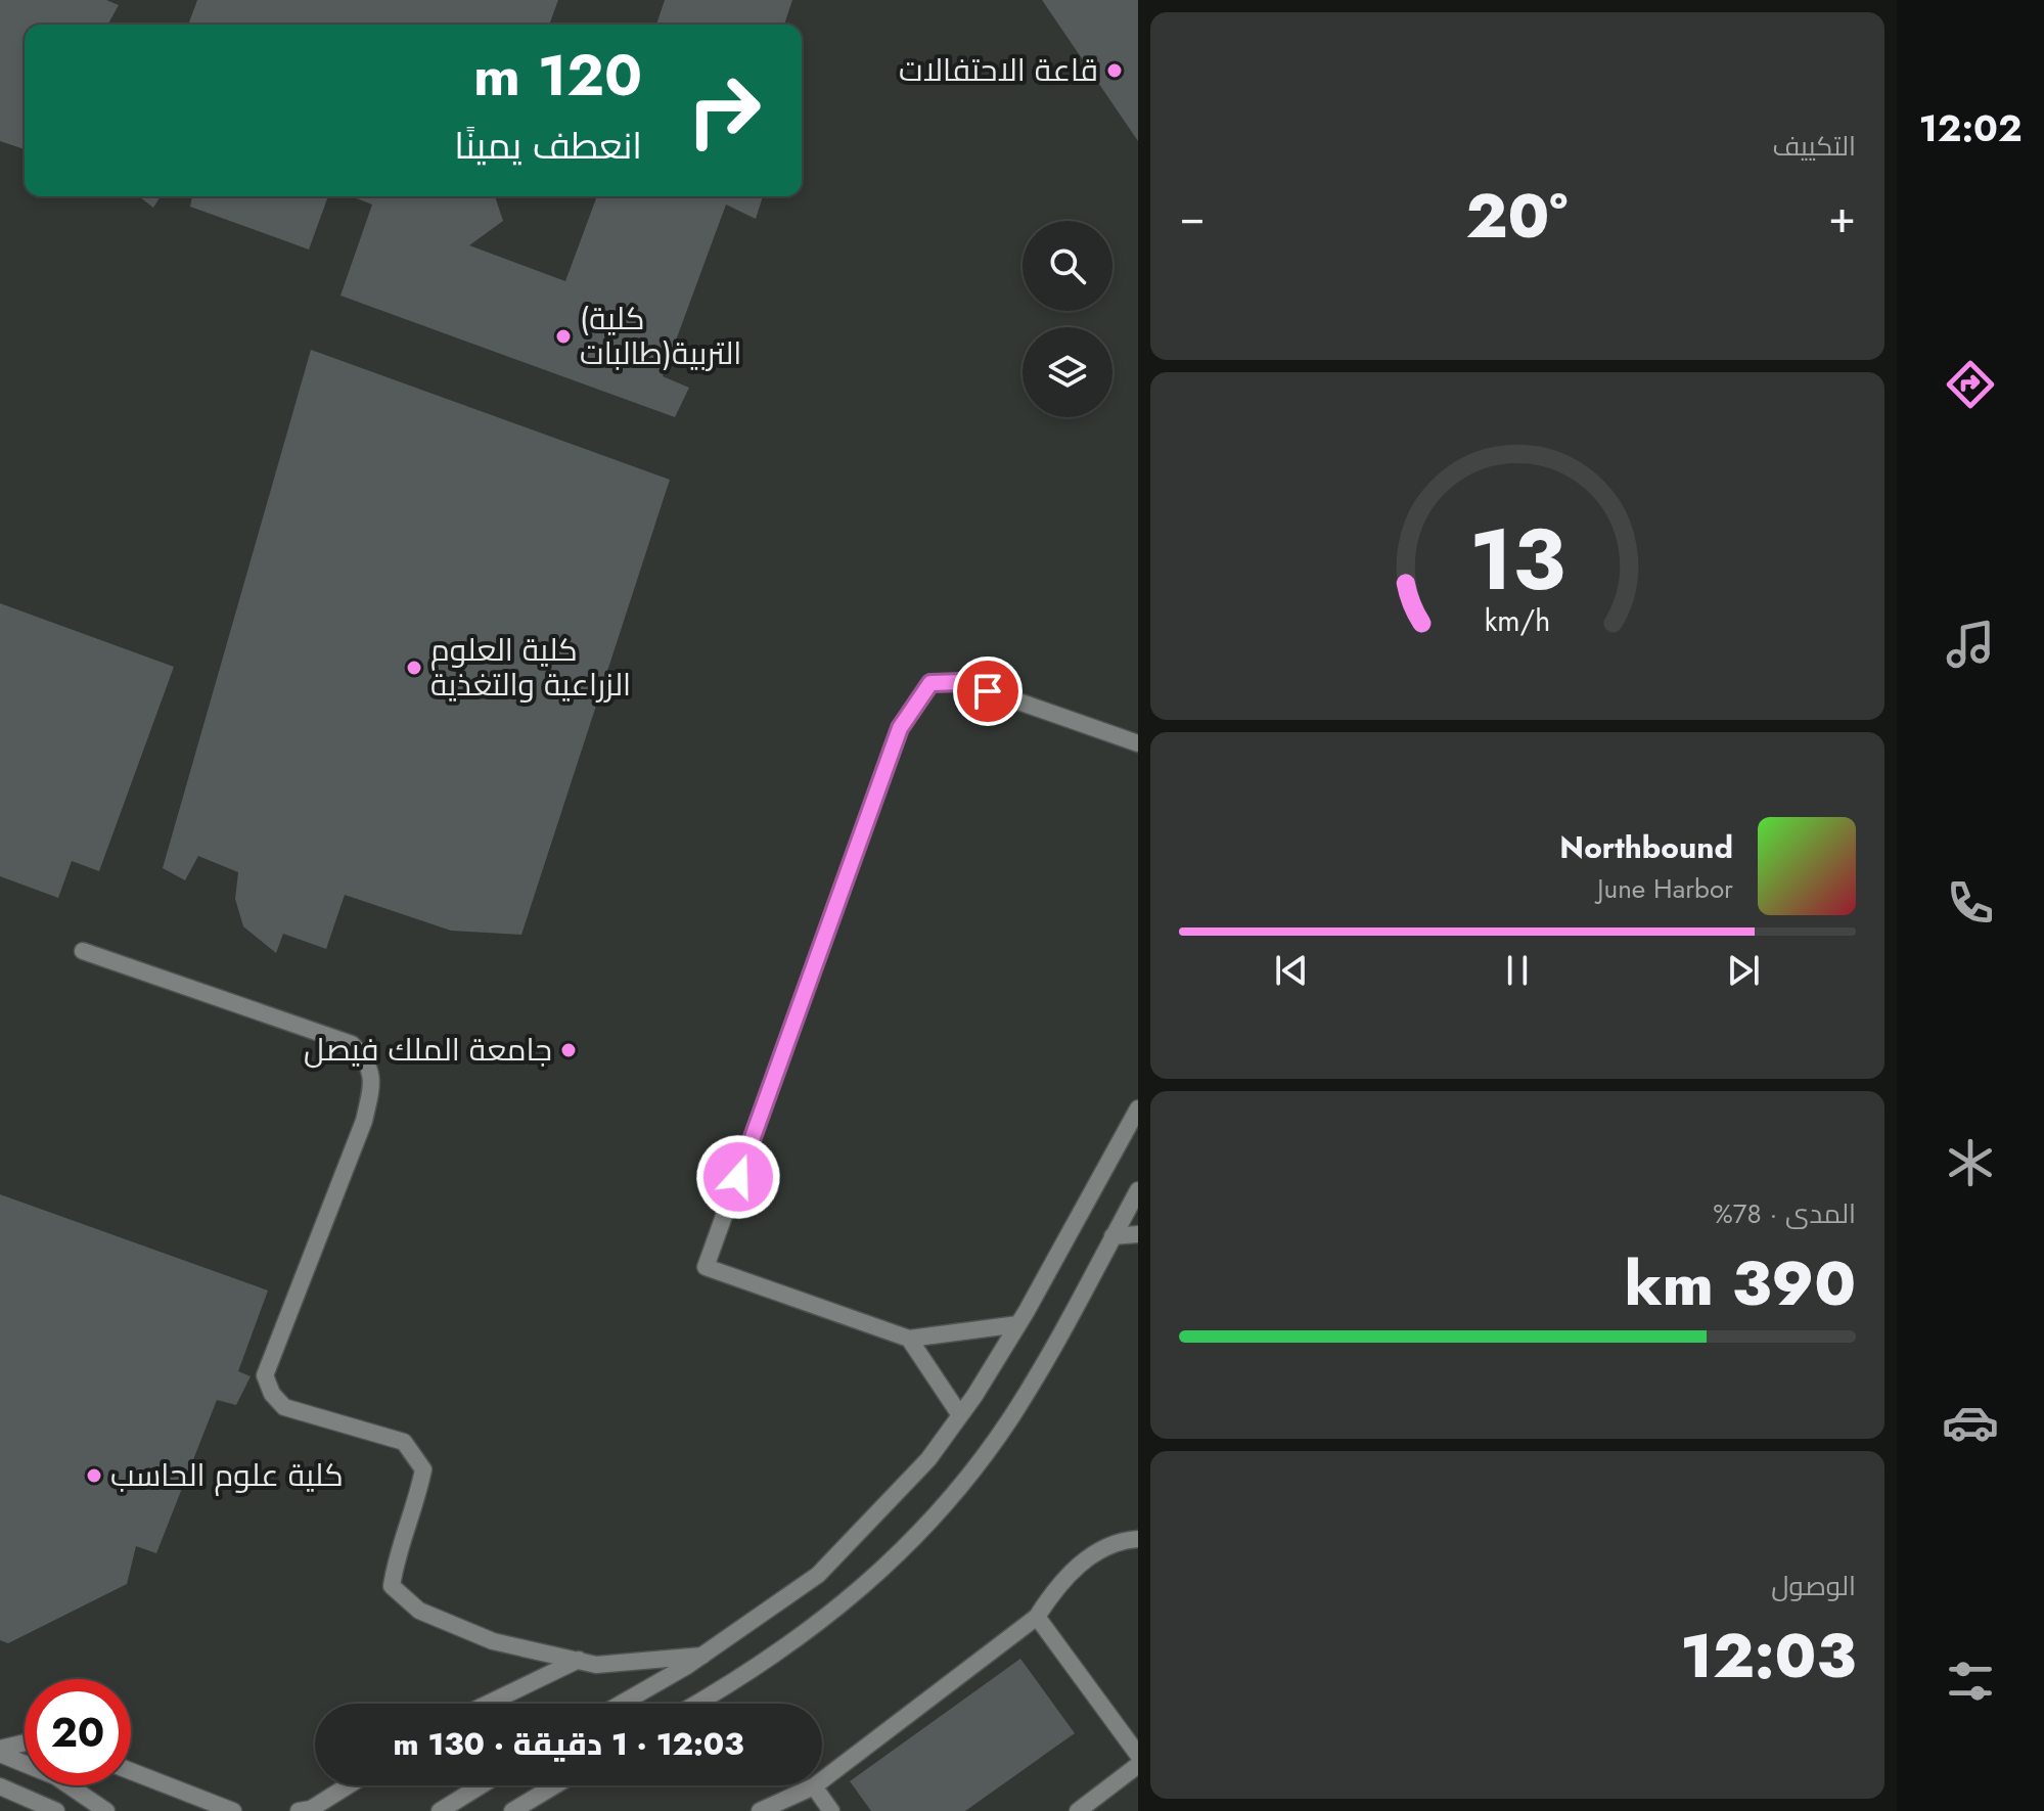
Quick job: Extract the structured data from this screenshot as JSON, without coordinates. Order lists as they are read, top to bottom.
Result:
{
  "places": [
    "قاعة الاحتفالات",
    "(كلية التربية(طالبات",
    "كلية العلوم الزراعية والتغذية",
    "جامعة الملك فيصل",
    "كلية علوم الحاسب"
  ],
  "page": {
    "tabs": "12:02",
    "tile": [
      "التكييف",
      ["المدى · 78%", "390 km"],
      ["الوصول", "12:03"]
    ],
    "turn": ["120 m", "انعطف يمينًا"],
    "heat": ["−", "20°", "+"],
    "song": ["Northbound", "June Harbor"],
    "limit": "20",
    "trip": "12:03 · 1 دقيقة · 130 m",
    "gauge": ["13", "km/h"]
  }
}
